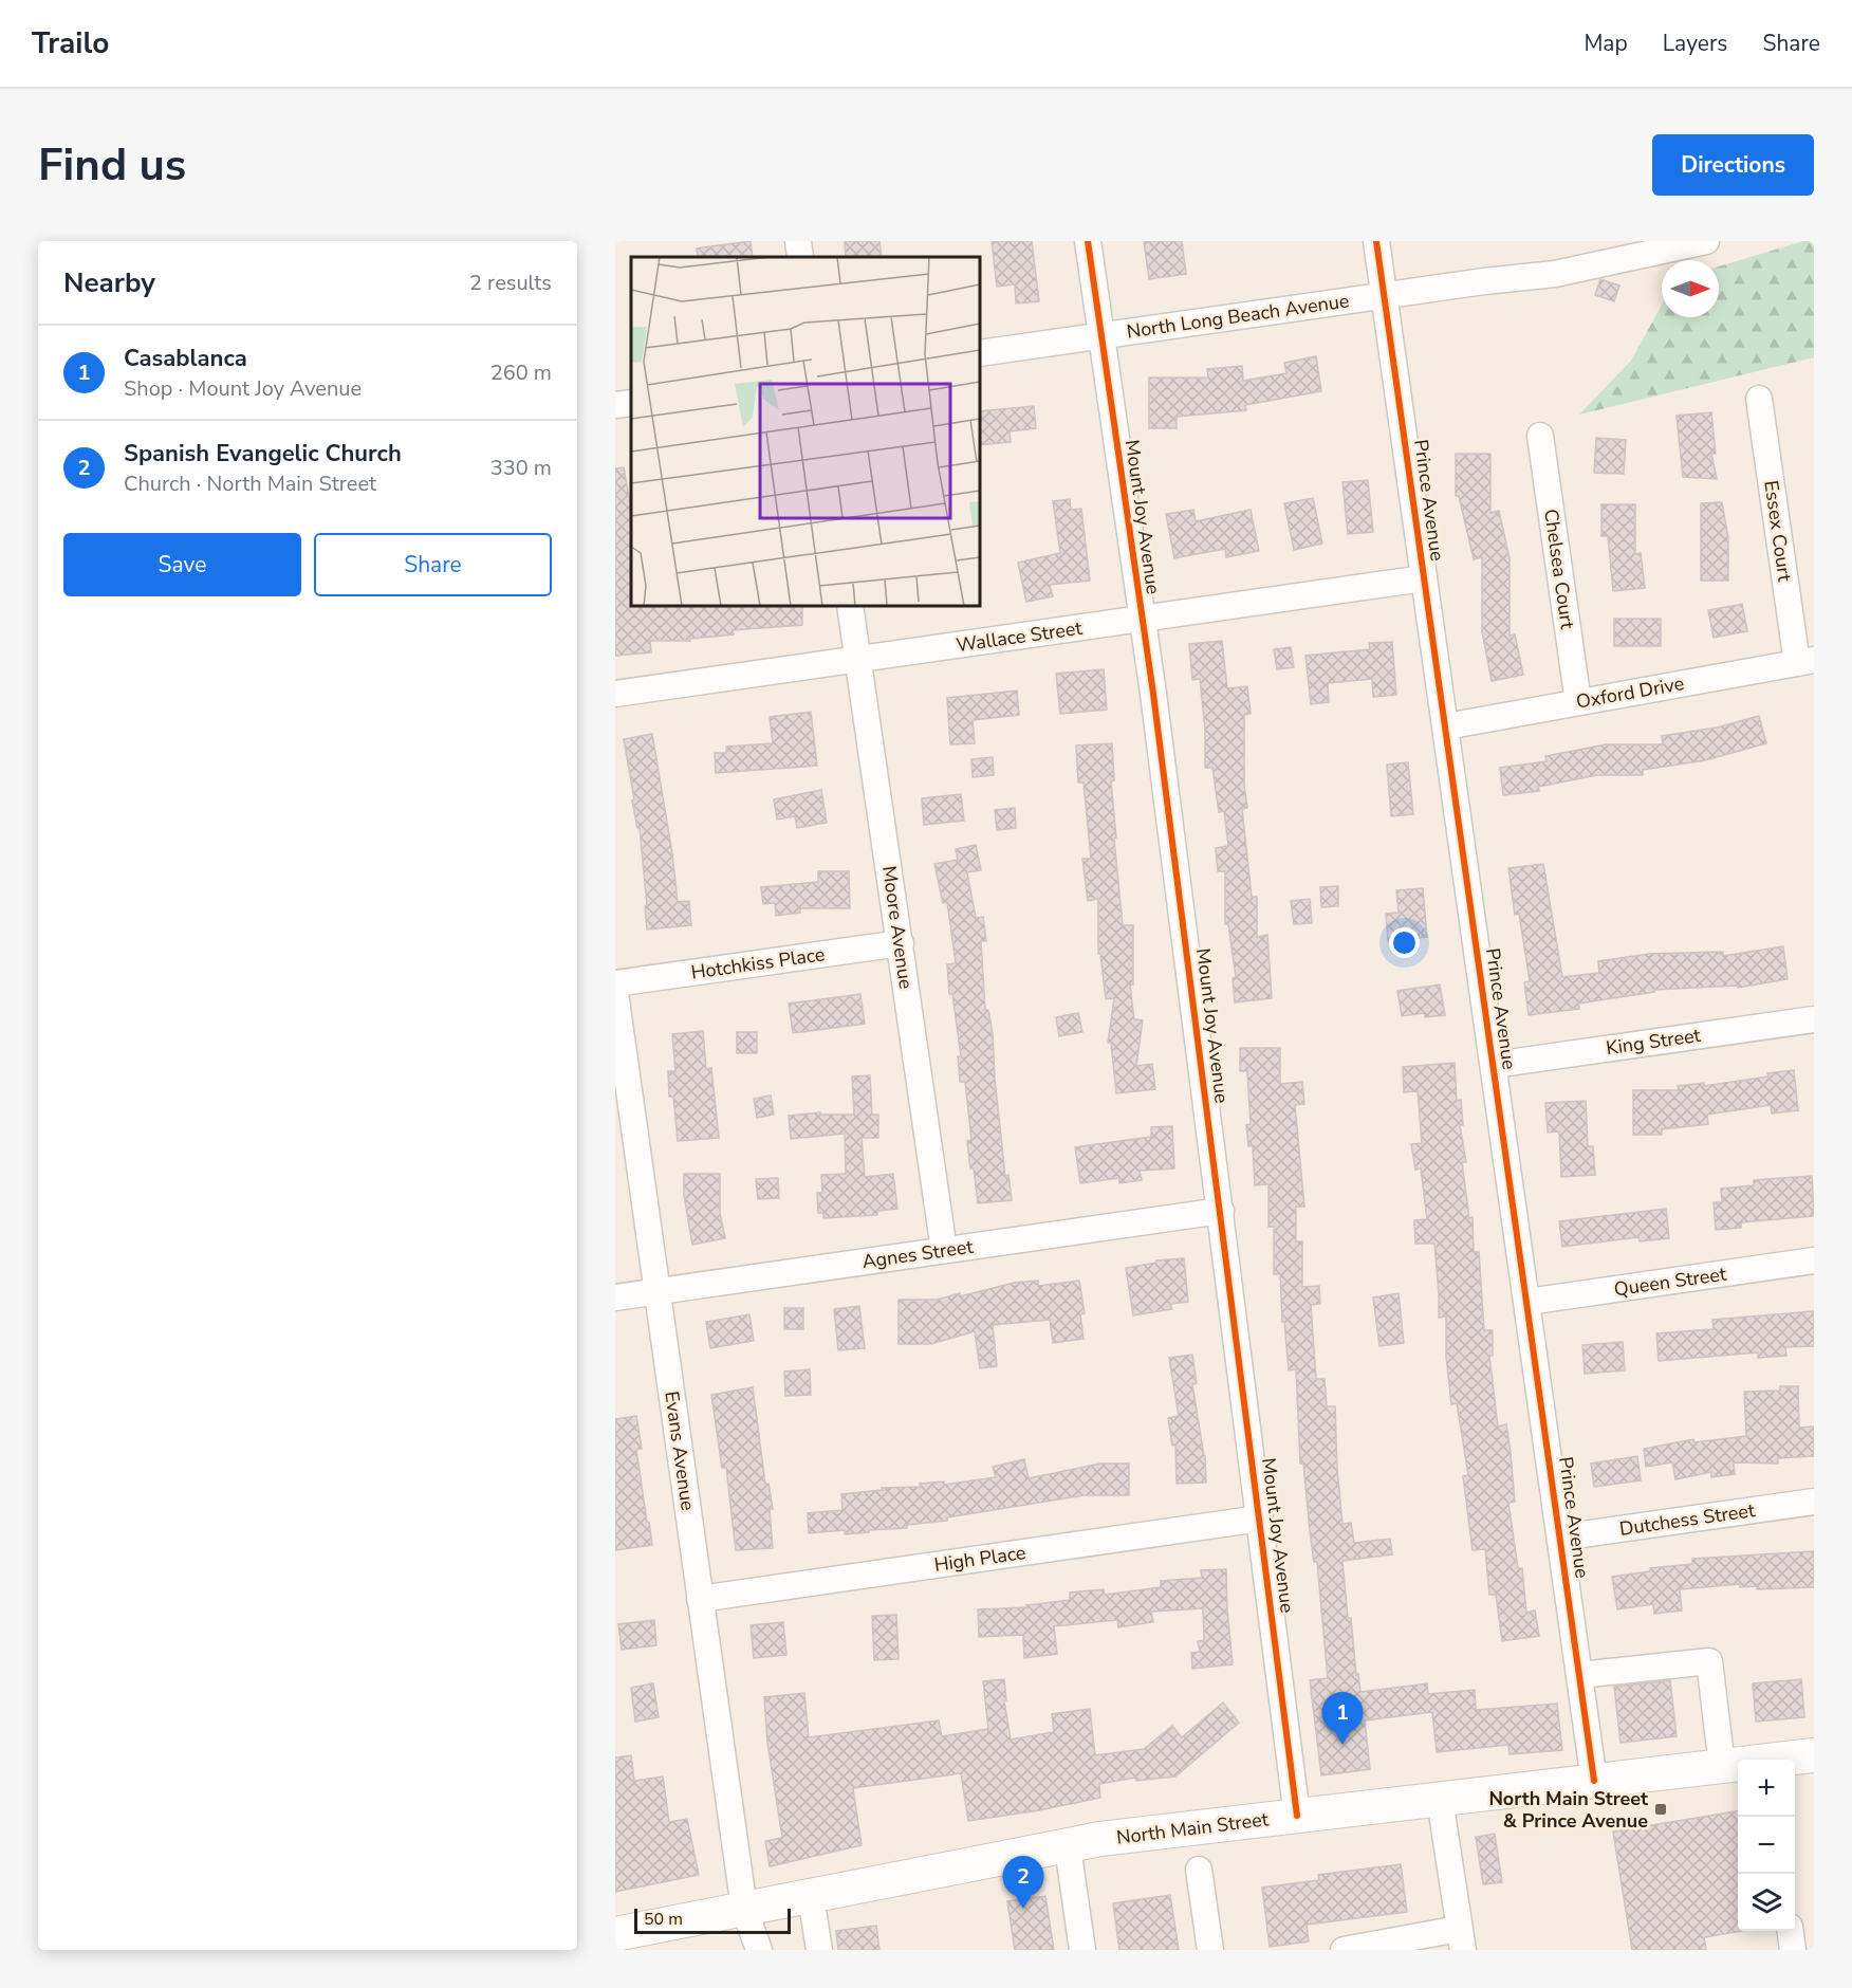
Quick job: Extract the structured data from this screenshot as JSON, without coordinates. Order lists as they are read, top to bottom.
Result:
{
  "streets": {
    "main road": ["North Main Street"],
    "street": [
      "North Long Beach Avenue",
      "Prince Avenue",
      "Mount Joy Avenue",
      "Essex Court",
      "Chelsea Court",
      "Wallace Street",
      "Oxford Drive",
      "Moore Avenue",
      "Hotchkiss Place",
      "King Street",
      "Agnes Street",
      "Queen Street",
      "Evans Avenue",
      "Dutchess Street",
      "High Place"
    ]
  },
  "crossings": [
    ["North Long Beach Avenue", "Prince Avenue"],
    ["North Long Beach Avenue", "Mount Joy Avenue"],
    ["Prince Avenue", "Wallace Street"],
    ["Prince Avenue", "Oxford Drive"],
    ["Prince Avenue", "King Street"],
    ["Prince Avenue", "Queen Street"],
    ["Prince Avenue", "Dutchess Street"],
    ["Prince Avenue", "North Main Street"],
    ["Mount Joy Avenue", "Wallace Street"],
    ["Mount Joy Avenue", "Agnes Street"],
    ["Mount Joy Avenue", "High Place"],
    ["Mount Joy Avenue", "North Main Street"],
    ["Essex Court", "Oxford Drive"],
    ["Chelsea Court", "Oxford Drive"],
    ["Wallace Street", "Moore Avenue"],
    ["Moore Avenue", "Hotchkiss Place"],
    ["Moore Avenue", "Agnes Street"],
    ["Agnes Street", "Evans Avenue"],
    ["Evans Avenue", "High Place"],
    ["Evans Avenue", "North Main Street"]
  ],
  "places": {
    "transit": ["North Main Street & Prince Avenue"]
  },
  "scale_bar": "50 m",
  "north": "right",
  "page": {
    "header": "Trailo",
    "nav": ["Map", "Layers", "Share"],
    "buttons": [
      "Directions",
      ["Save", "Share"]
    ],
    "title": "Find us",
    "heading": ["Nearby", "2 results"],
    "list": [
      {
        "mark": "1",
        "name": "Casablanca",
        "note": "Shop · Mount Joy Avenue",
        "value": "260 m"
      },
      {
        "mark": "2",
        "name": "Spanish Evangelic Church",
        "note": "Church · North Main Street",
        "value": "330 m"
      }
    ],
    "pins": ["1", "2"],
    "map_buttons": ["+", "−"],
    "scale": "50 m"
  }
}
